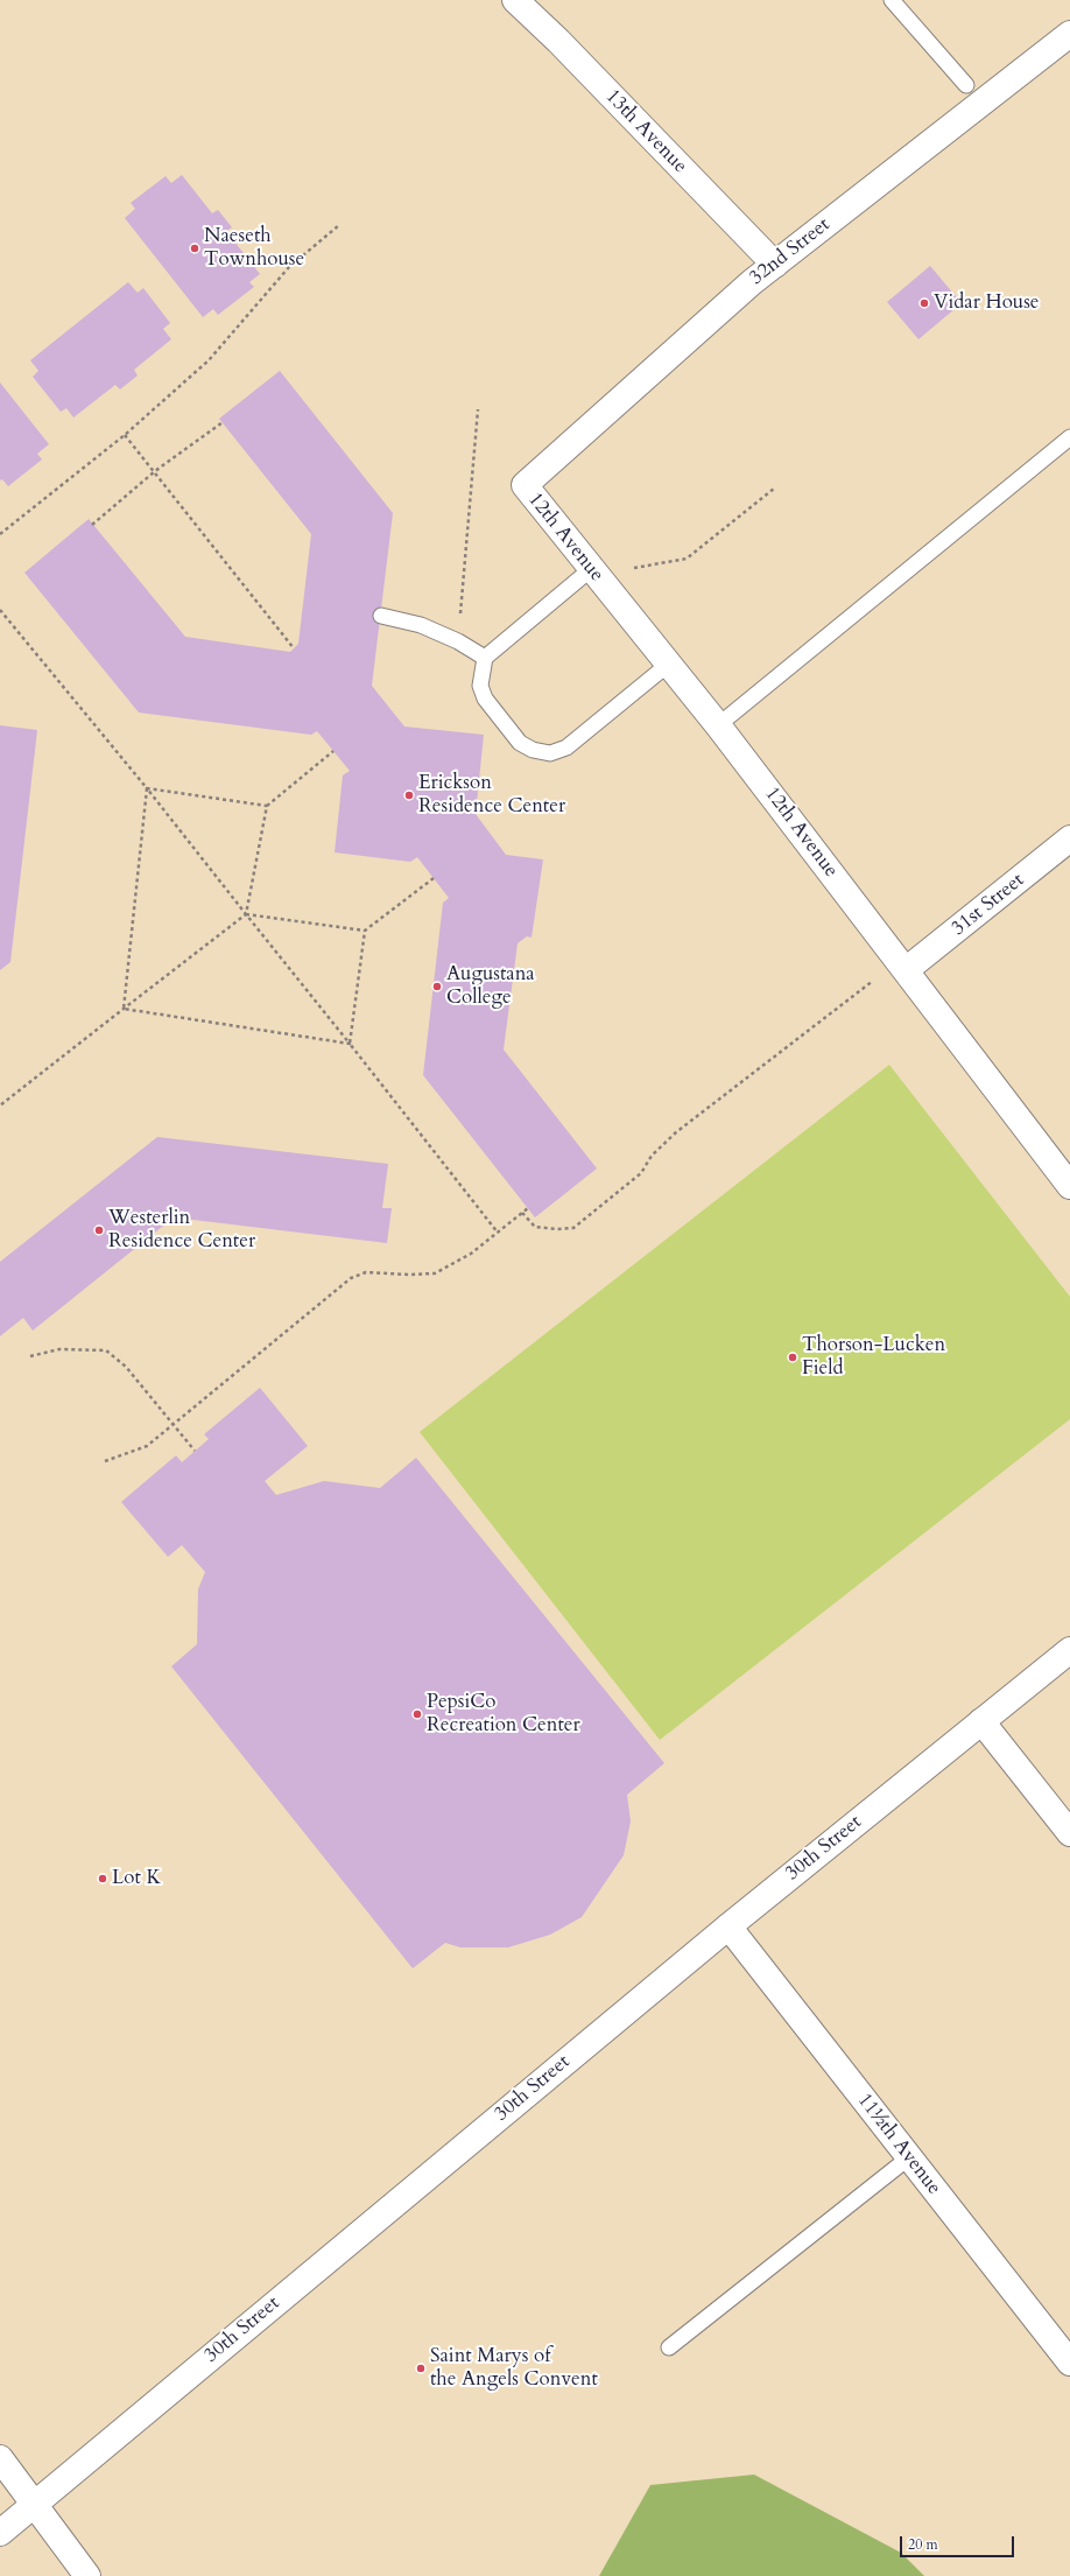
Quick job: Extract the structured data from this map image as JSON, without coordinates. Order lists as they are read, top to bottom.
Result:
{
  "streets": {
    "street": [
      "13th Avenue",
      "32nd Street",
      "12th Avenue",
      "31st Street",
      "30th Street",
      "11½th Avenue"
    ]
  },
  "crossings": [
    ["13th Avenue", "32nd Street"],
    ["32nd Street", "12th Avenue"],
    ["12th Avenue", "31st Street"],
    ["30th Street", "11½th Avenue"]
  ],
  "places": [
    "Naeseth Townhouse",
    "Vidar House",
    "Erickson Residence Center",
    "Augustana College",
    "Westerlin Residence Center",
    "Thorson-Lucken Field",
    "PepsiCo Recreation Center",
    "Lot K",
    "Saint Marys of the Angels Convent"
  ],
  "scale_bar": "20 m"
}
